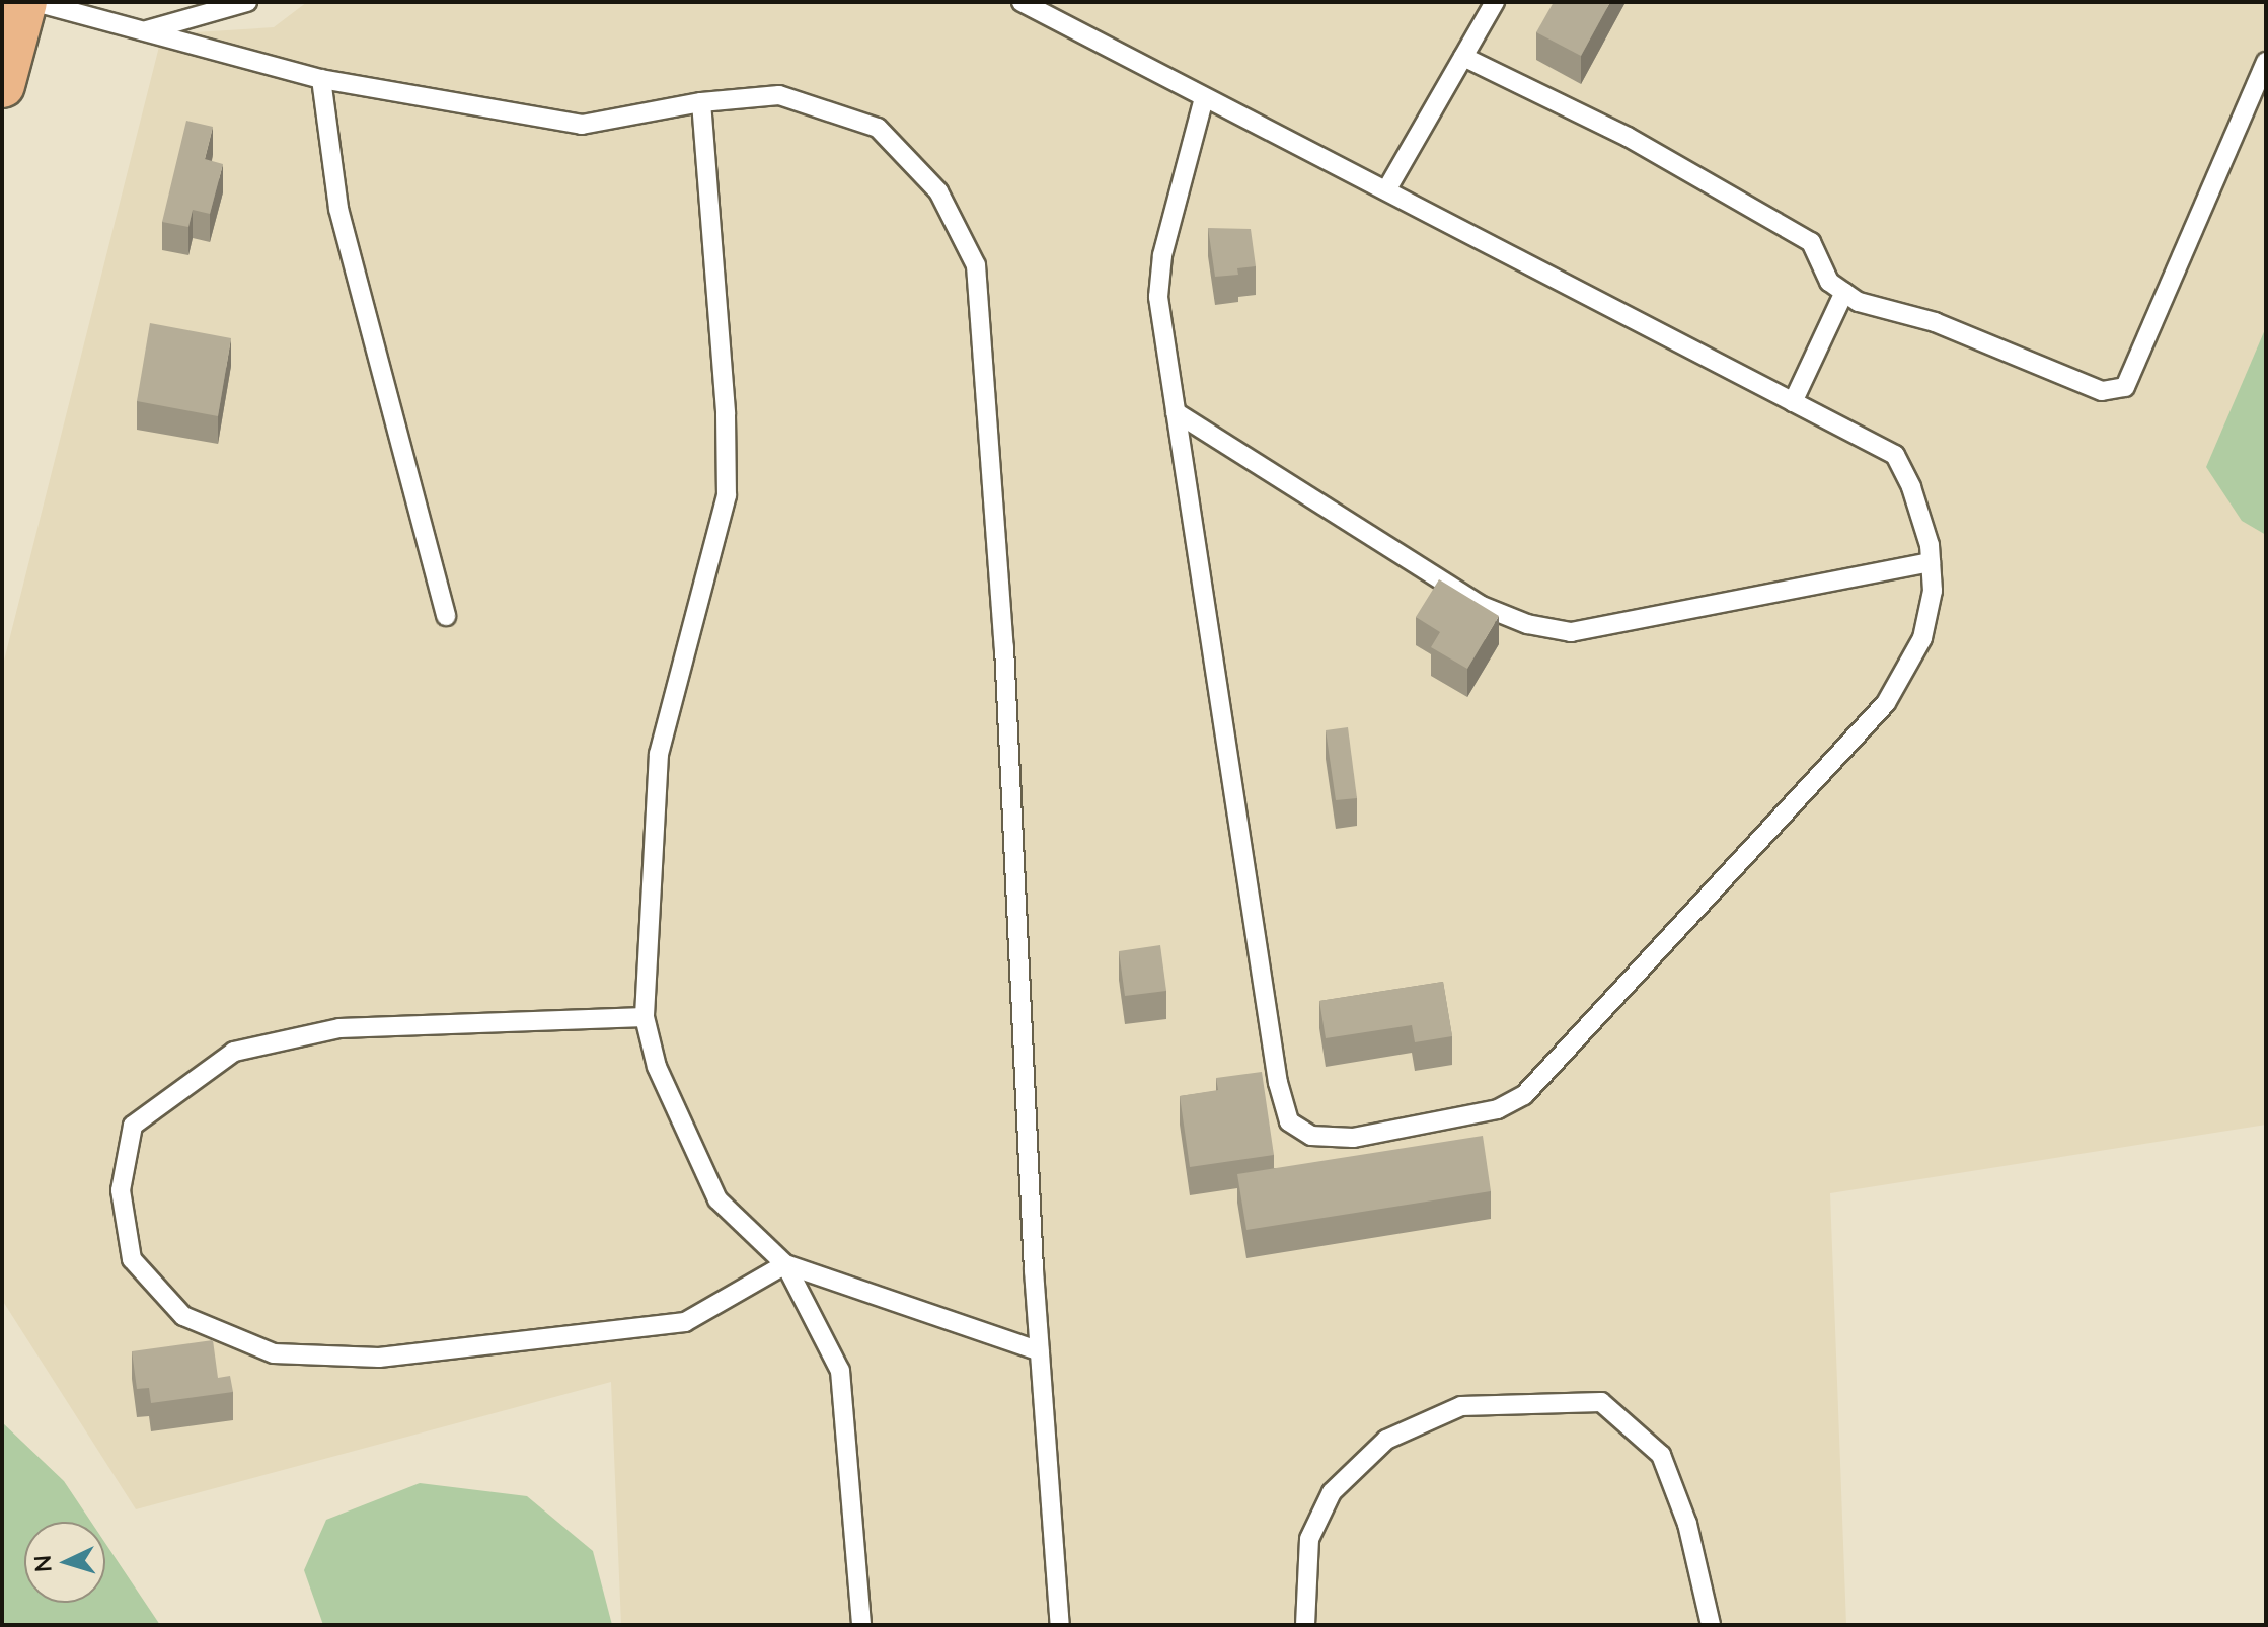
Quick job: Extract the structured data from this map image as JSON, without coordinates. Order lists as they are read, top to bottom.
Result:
{
  "north": "left"
}
